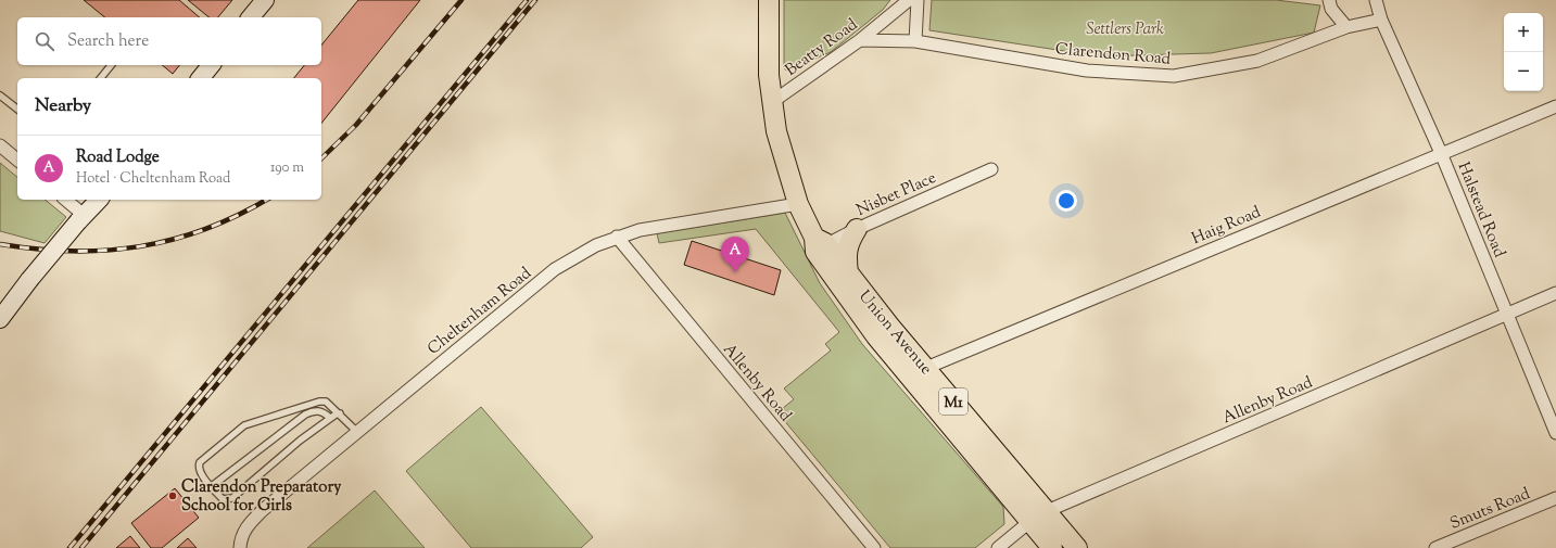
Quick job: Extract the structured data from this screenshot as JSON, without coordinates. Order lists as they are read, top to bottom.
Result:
{
  "streets": {
    "main road": ["Union Avenue", "M1"],
    "street": [
      "Beatty Road",
      "Clarendon Road",
      "Nisbet Place",
      "Halstead Road",
      "Haig Road",
      "Cheltenham Road",
      "Allenby Road",
      "Smuts Road"
    ]
  },
  "crossings": [
    ["Beatty Road", "Clarendon Road"],
    ["Beatty Road", "Union Avenue"],
    ["Clarendon Road", "Halstead Road"],
    ["Nisbet Place", "Union Avenue"],
    ["Halstead Road", "Haig Road"],
    ["Halstead Road", "Allenby Road"],
    ["Haig Road", "Union Avenue"],
    ["Cheltenham Road", "Union Avenue"],
    ["Cheltenham Road", "Allenby Road"],
    ["Union Avenue", "Allenby Road"]
  ],
  "parks": ["Settlers Park"],
  "places": ["Clarendon Preparatory School for Girls"],
  "page": {
    "map_buttons": ["+", "−"],
    "search": "Search here",
    "heading": "Nearby",
    "list": [
      {
        "mark": "A",
        "name": "Road Lodge",
        "note": "Hotel · Cheltenham Road",
        "value": "190 m"
      }
    ],
    "pins": "A"
  }
}
